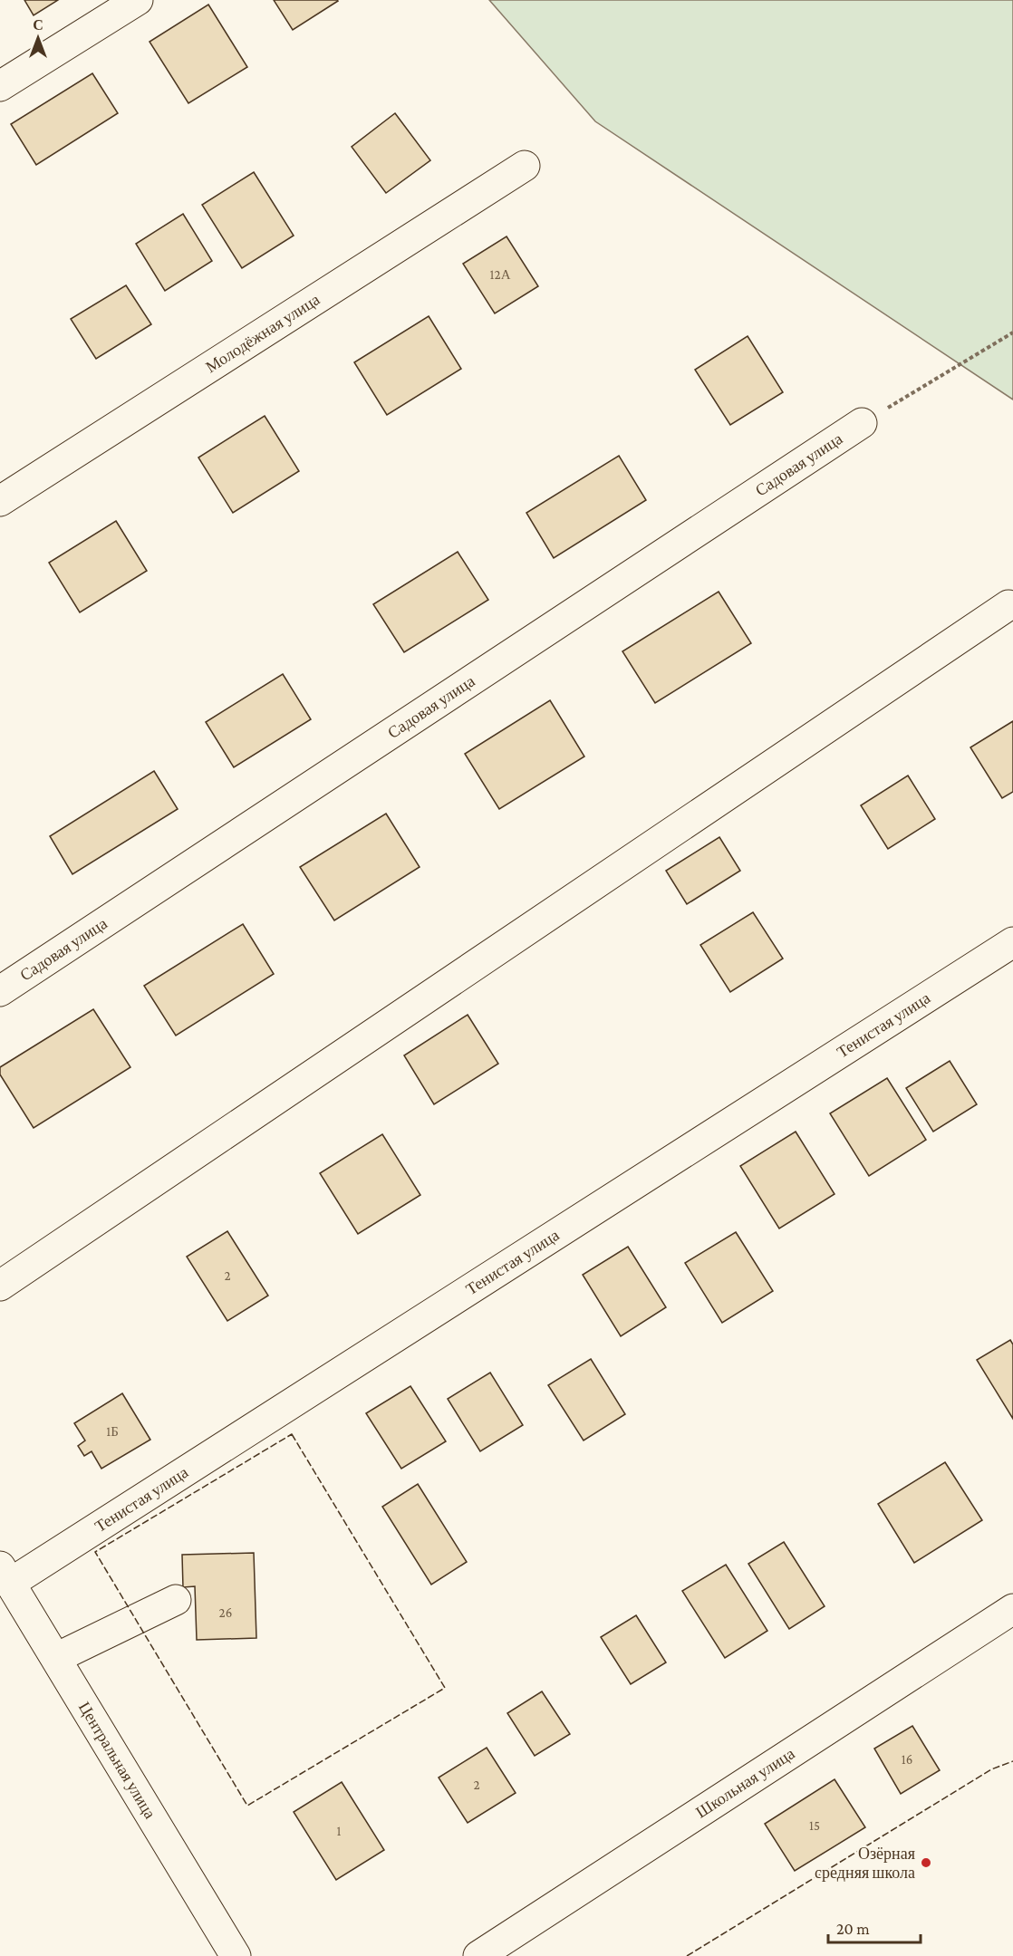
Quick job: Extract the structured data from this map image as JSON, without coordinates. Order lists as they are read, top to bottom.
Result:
{
  "streets": {
    "street": [
      "Молодёжная улица",
      "Садовая улица",
      "Тенистая улица",
      "Центральная улица",
      "Школьная улица"
    ]
  },
  "crossings": [
    ["Тенистая улица", "Центральная улица"]
  ],
  "places": ["Озёрная средняя школа"],
  "house_numbers": [
    "12А",
    "2",
    "1Б",
    "26",
    "16",
    "2",
    "15",
    "1"
  ],
  "scale_bar": "20 m",
  "north": "top"
}
